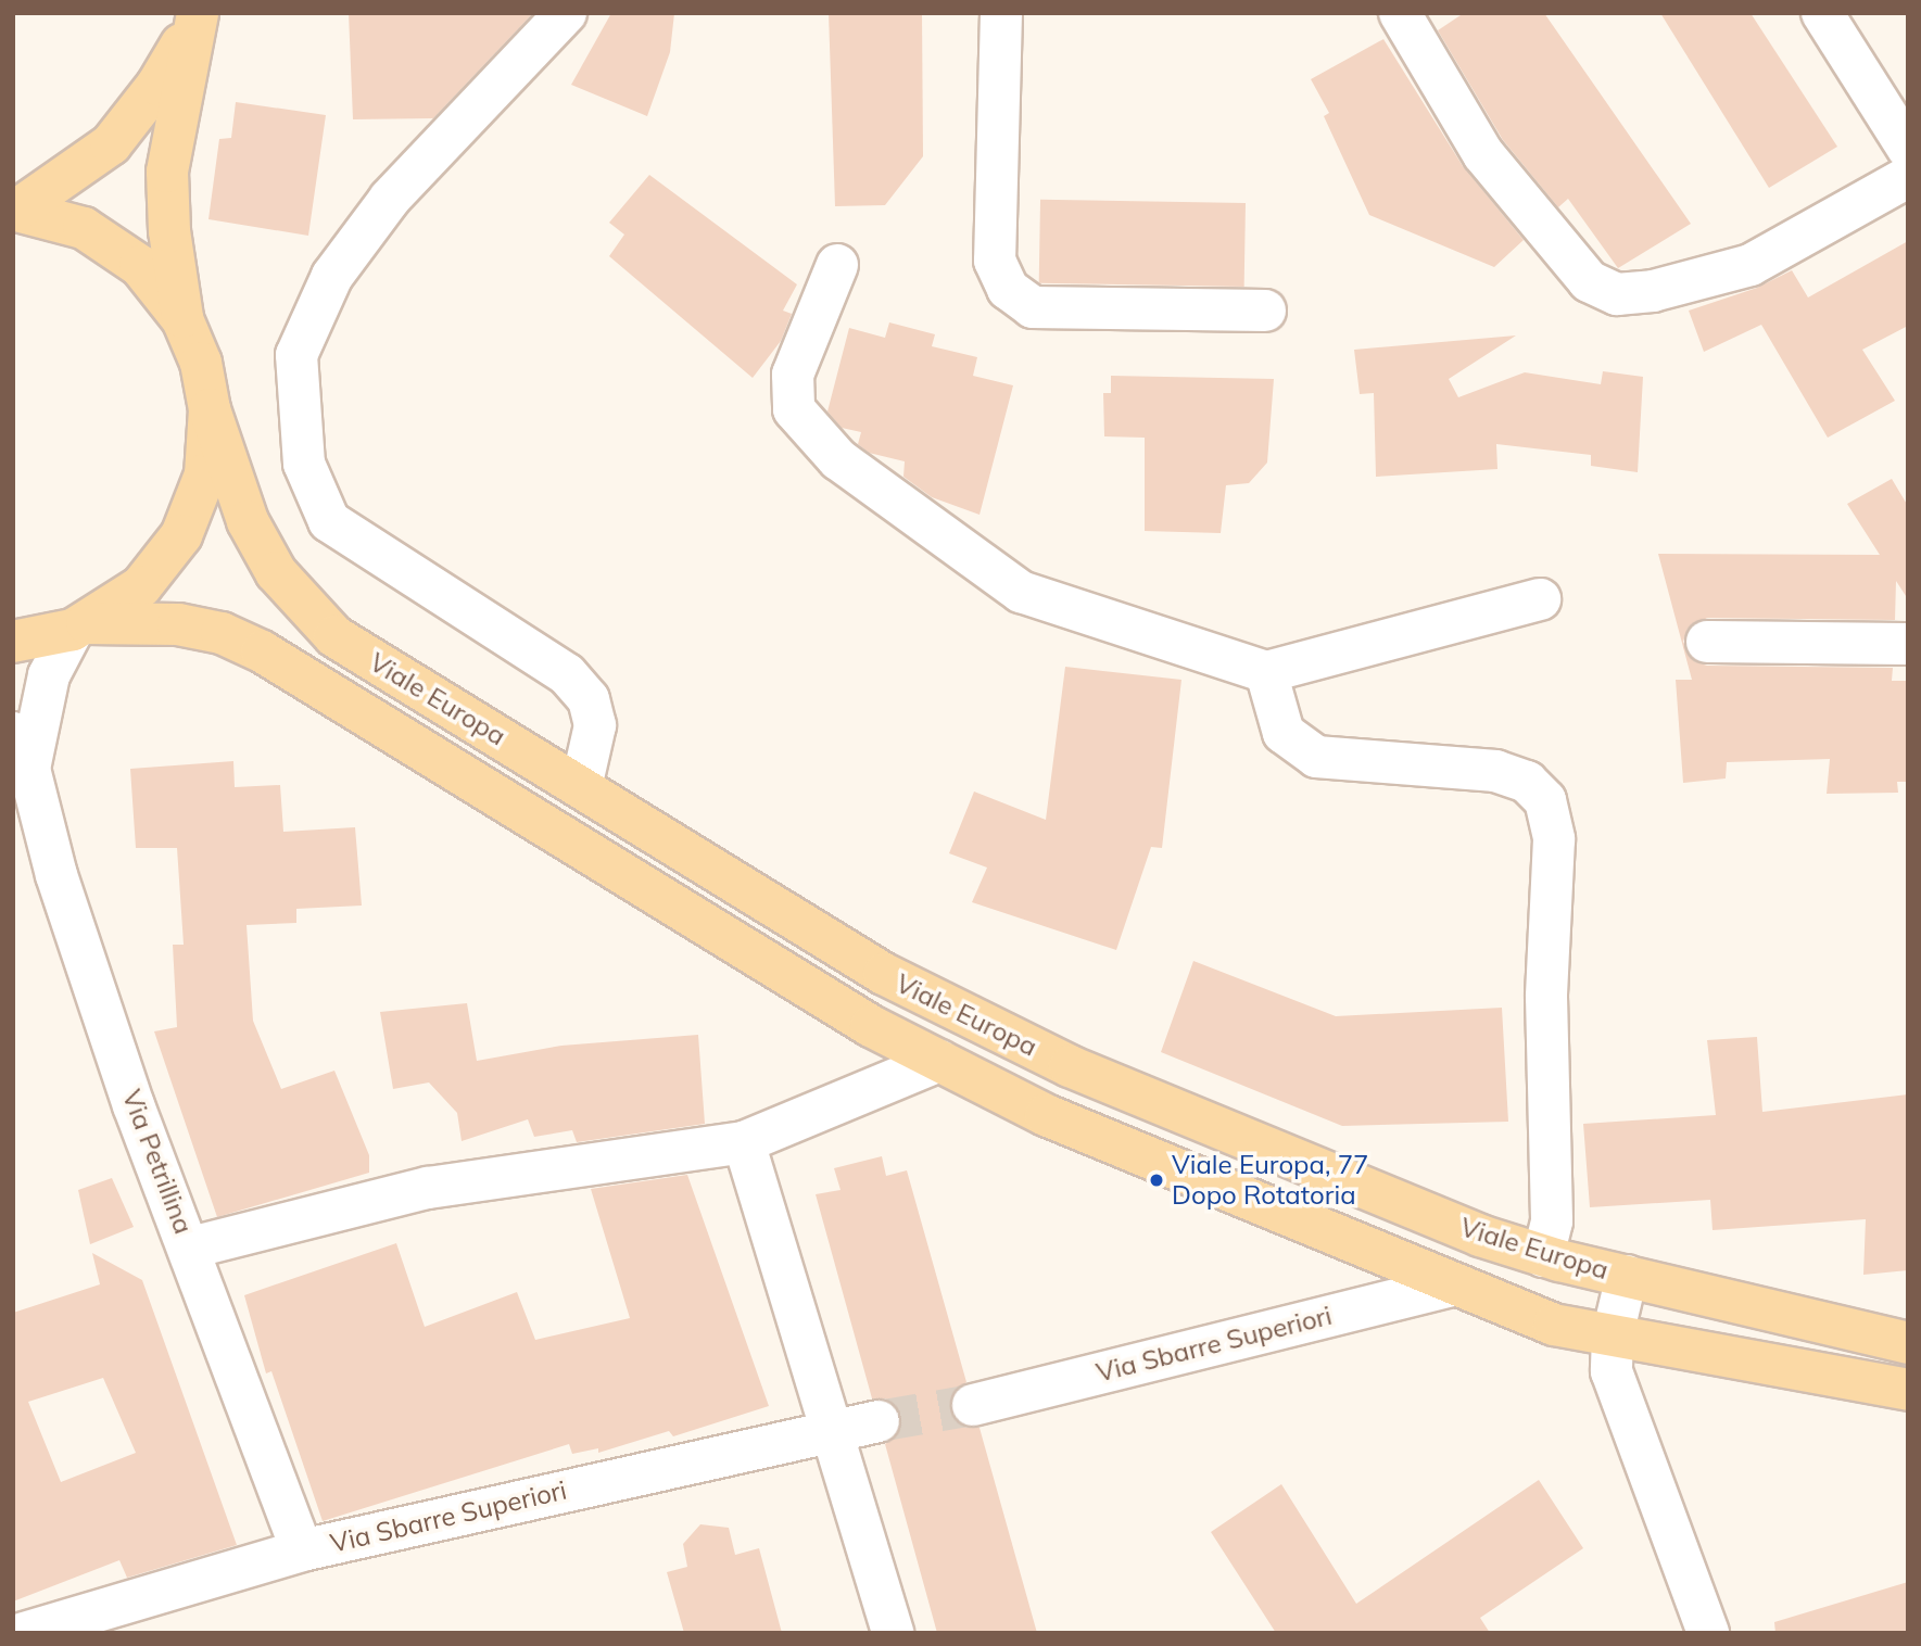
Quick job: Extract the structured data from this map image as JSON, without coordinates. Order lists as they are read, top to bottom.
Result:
{
  "streets": {
    "main road": ["Viale Europa"],
    "street": ["Via Petrillina", "Via Sbarre Superiori"]
  },
  "crossings": [
    ["Viale Europa", "Via Sbarre Superiori"],
    ["Via Petrillina", "Via Sbarre Superiori"]
  ],
  "places": ["Viale Europa, 77 Dopo Rotatoria"]
}
